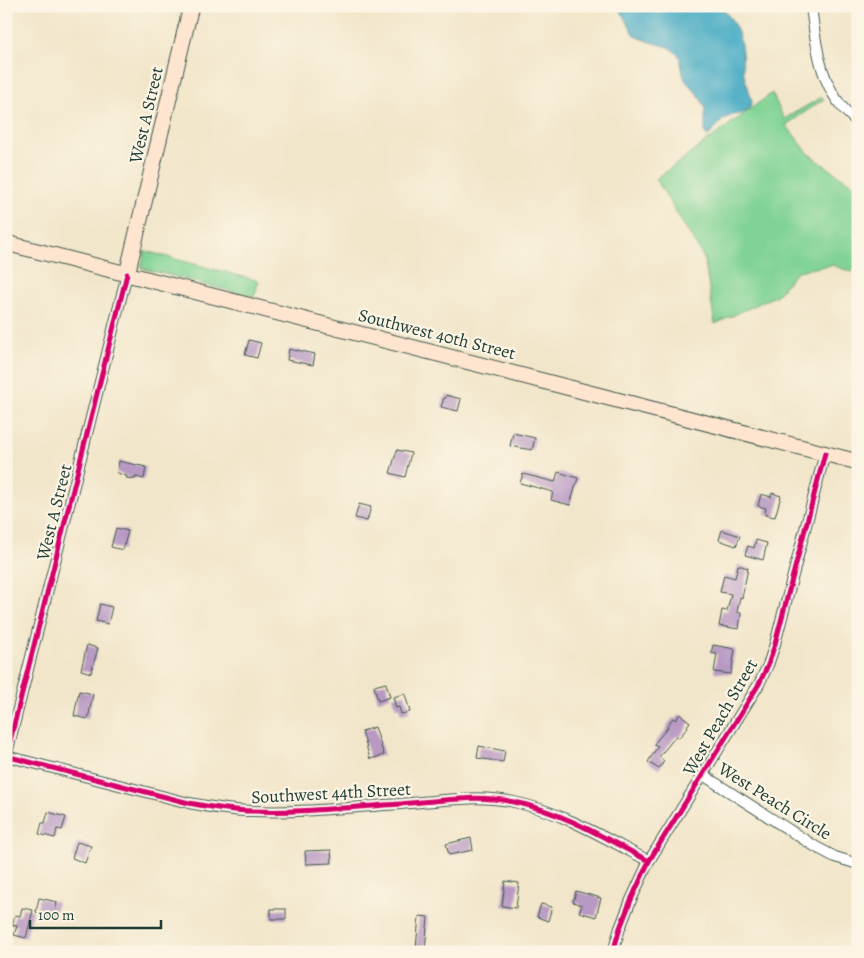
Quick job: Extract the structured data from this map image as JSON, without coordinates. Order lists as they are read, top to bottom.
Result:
{
  "streets": {
    "main road": ["West A Street", "Southwest 40th Street"],
    "street": ["West Peach Street", "Southwest 44th Street", "West Peach Circle"]
  },
  "crossings": [
    ["West A Street", "Southwest 40th Street"],
    ["West A Street", "Southwest 44th Street"],
    ["Southwest 40th Street", "West Peach Street"],
    ["West Peach Street", "Southwest 44th Street"],
    ["West Peach Street", "West Peach Circle"]
  ],
  "scale_bar": "100 m"
}
